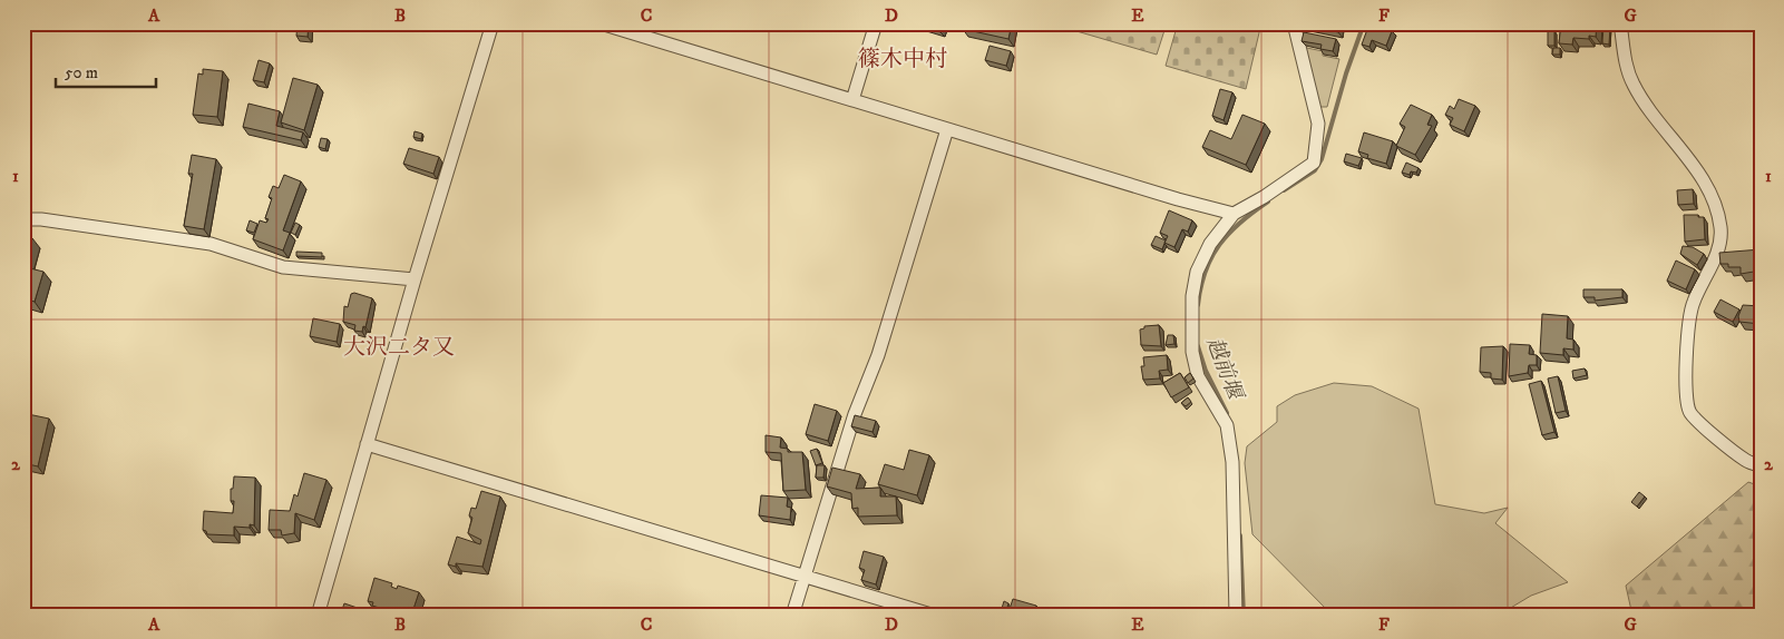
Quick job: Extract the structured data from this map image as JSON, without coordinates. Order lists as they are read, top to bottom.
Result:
{
  "districts": ["篠木中村", "大沢二タ又"],
  "water": ["越前堰"],
  "scale_bar": "50 m",
  "grid": {
    "columns": [
      "A",
      "B",
      "C",
      "D",
      "E",
      "F",
      "G"
    ],
    "rows": ["1", "2"]
  }
}
